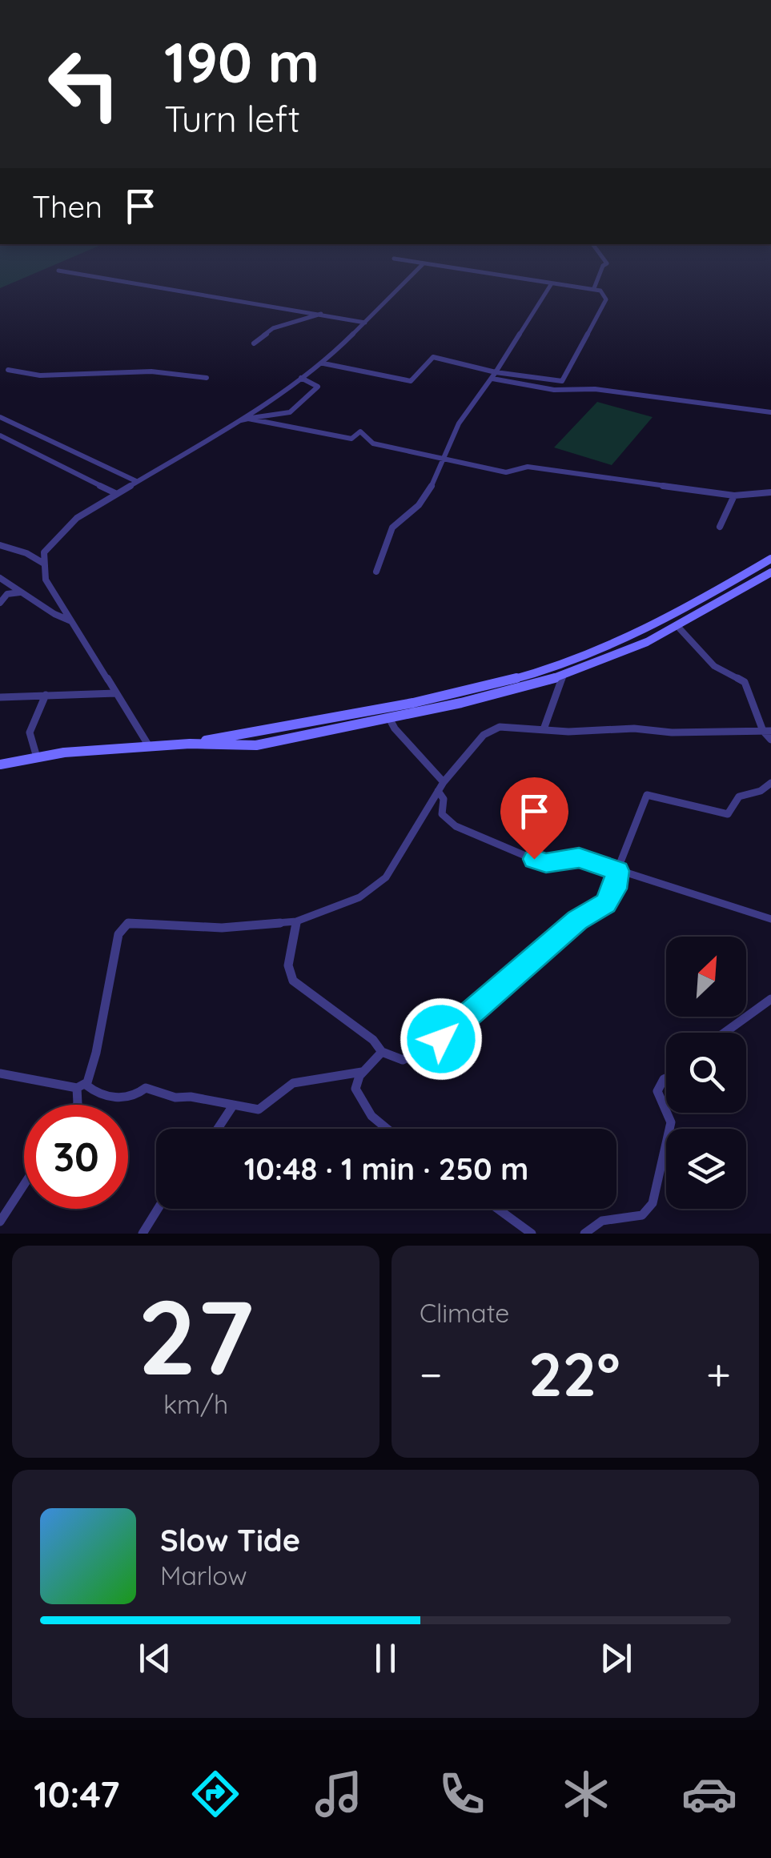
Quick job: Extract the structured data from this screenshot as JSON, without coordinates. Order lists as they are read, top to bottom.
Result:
{
  "north": "top right",
  "page": {
    "turn": ["190 m", "Turn left"],
    "then": "Then",
    "limit": "30",
    "trip": "10:48 · 1 min · 250 m",
    "tile": [
      ["27", "km/h"],
      "Climate"
    ],
    "heat": ["−", "22°", "+"],
    "song": ["Slow Tide", "Marlow"],
    "tabs": "10:47"
  }
}
